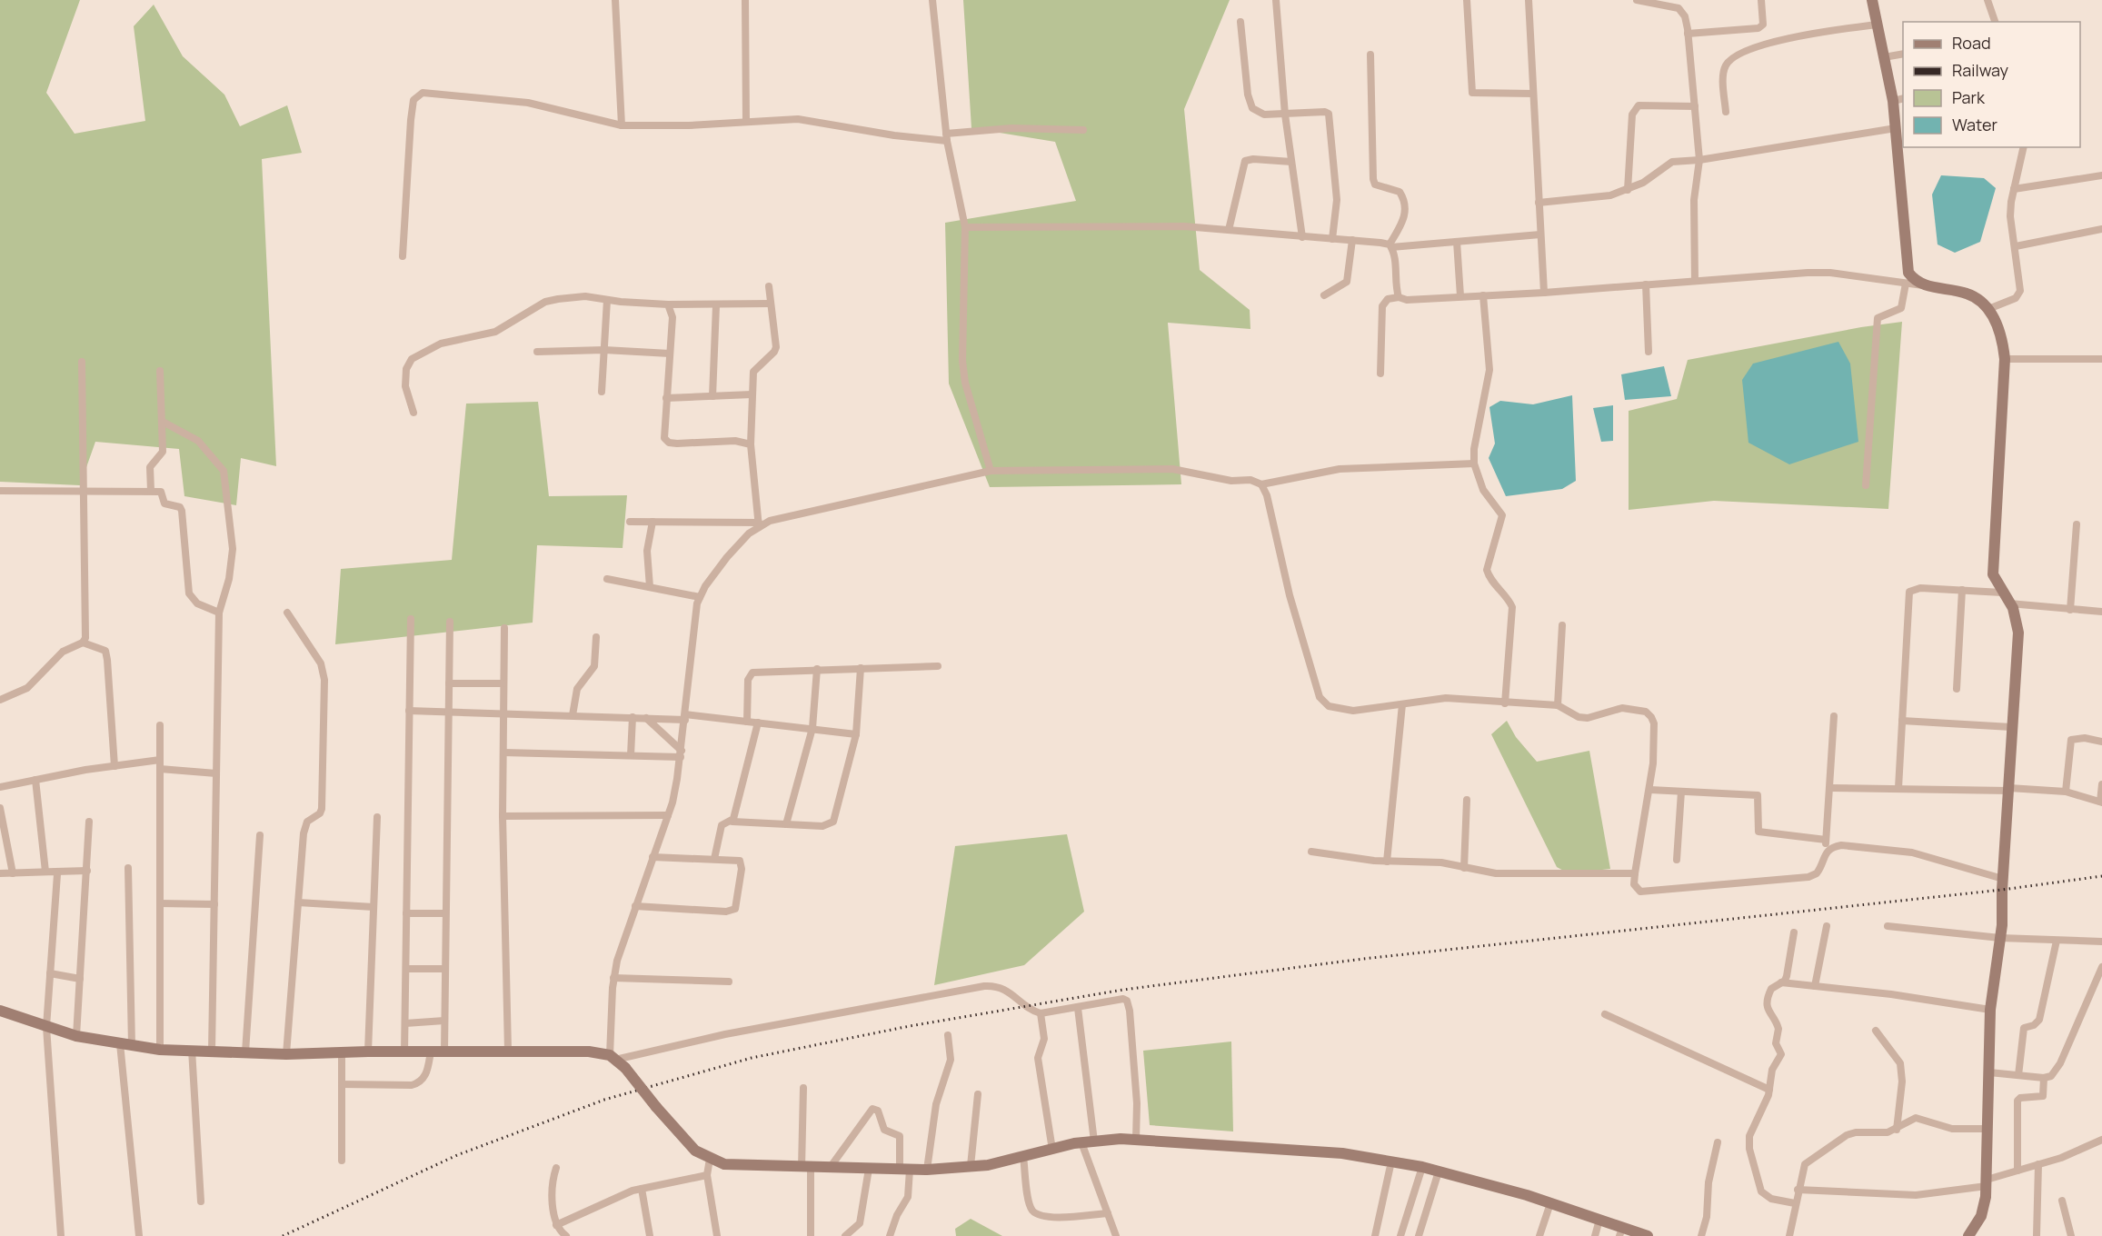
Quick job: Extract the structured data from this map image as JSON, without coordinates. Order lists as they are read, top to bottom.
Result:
{
  "legend": [
    "Road",
    "Railway",
    "Park",
    "Water"
  ]
}
